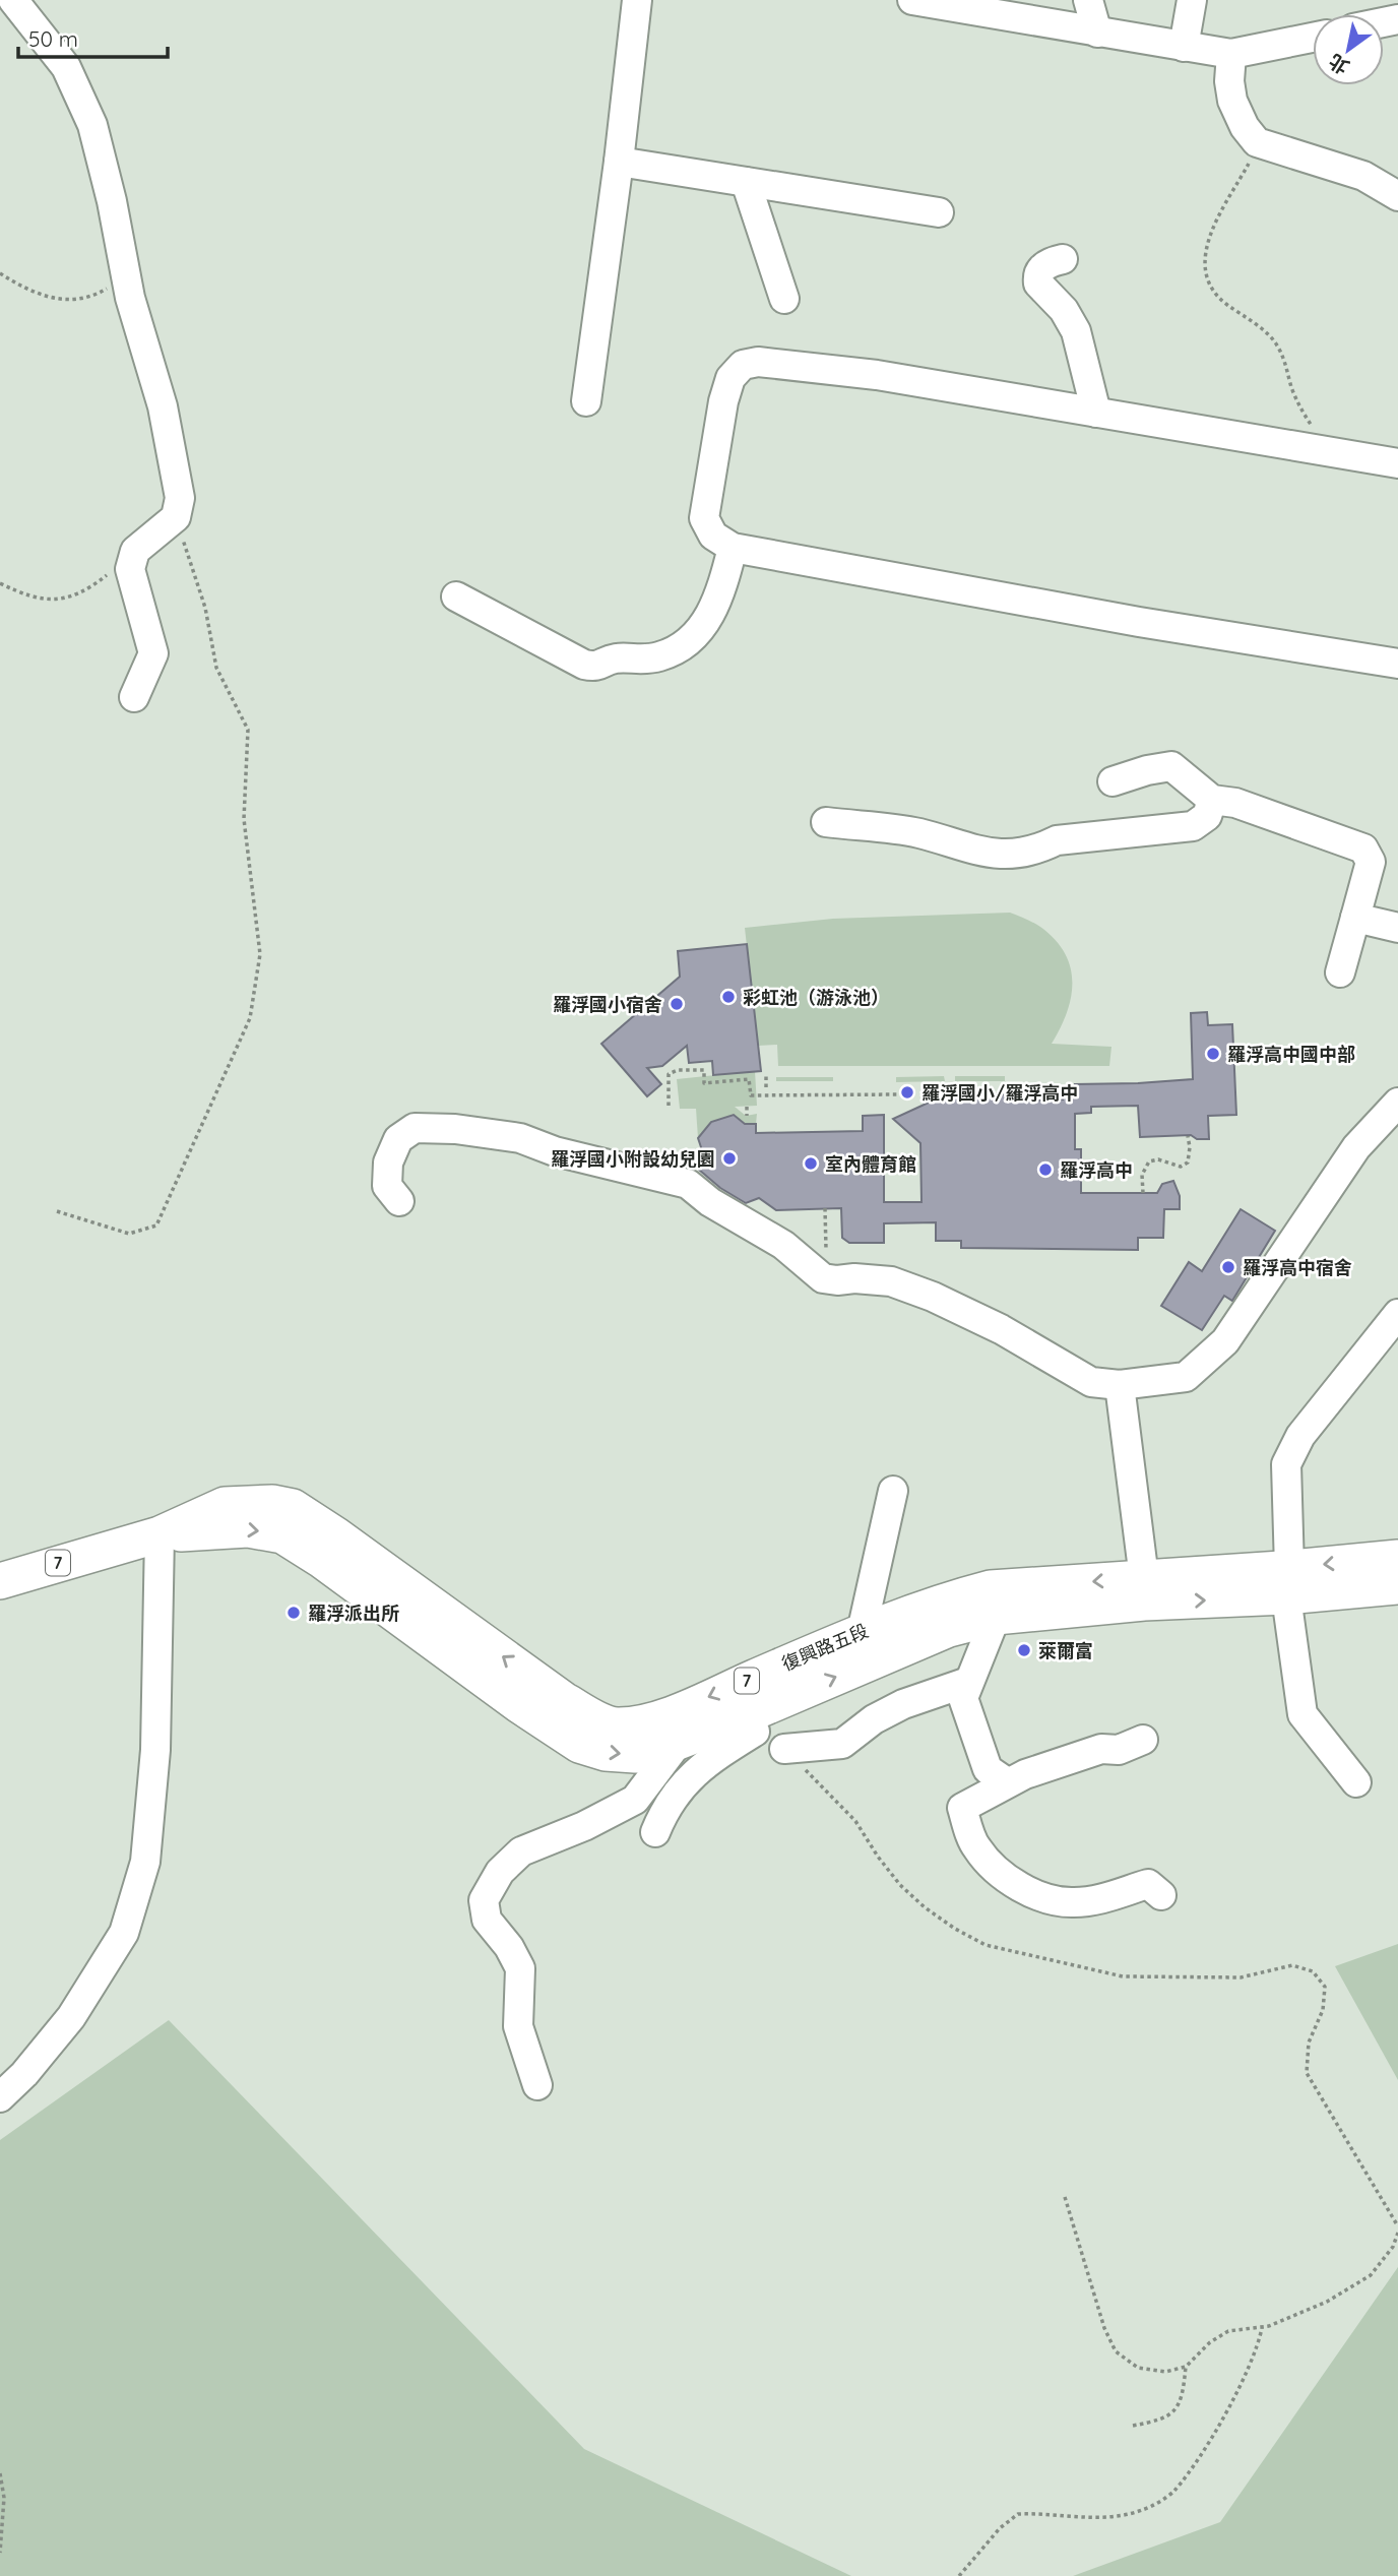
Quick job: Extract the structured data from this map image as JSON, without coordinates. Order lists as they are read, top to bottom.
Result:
{
  "streets": {
    "main road": ["7", "復興路五段"]
  },
  "places": [
    "彩虹池（游泳池）",
    "羅浮國小宿舍",
    "羅浮高中國中部",
    "羅浮國小/羅浮高中",
    "羅浮國小附設幼兒園",
    "室內體育館",
    "羅浮高中",
    "羅浮高中宿舍",
    "羅浮派出所",
    "萊爾富"
  ],
  "scale_bar": "50 m",
  "north": "bottom left"
}
